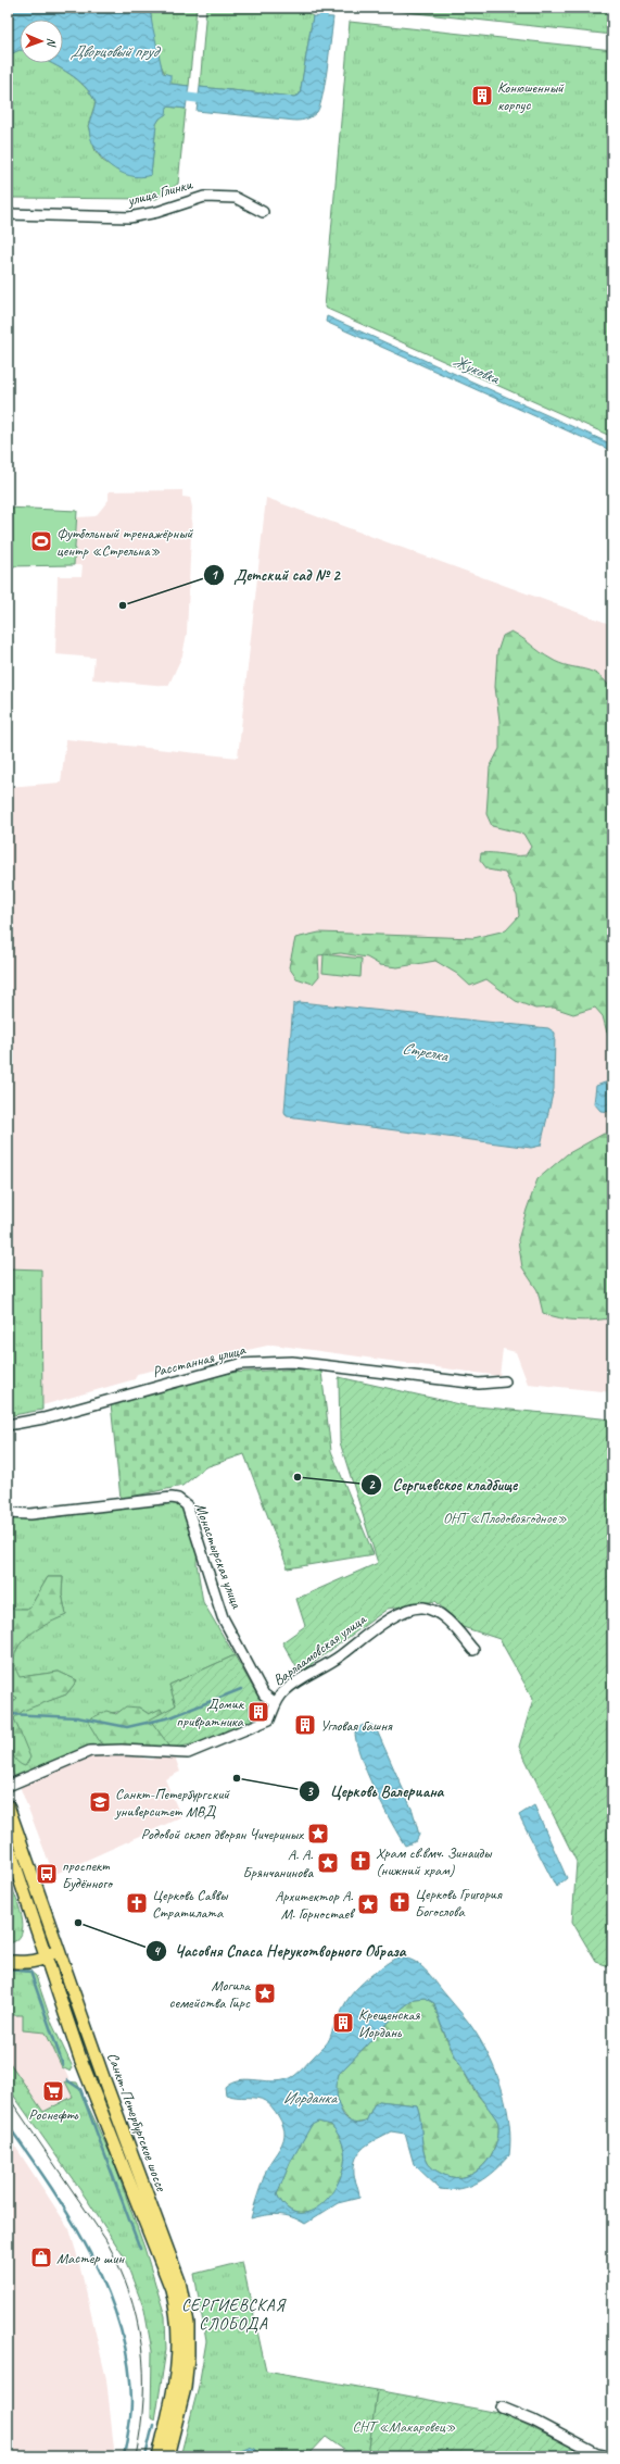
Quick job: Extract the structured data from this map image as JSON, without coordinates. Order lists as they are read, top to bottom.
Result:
{
  "streets": {
    "main road": ["Санкт-Петербургское шоссе"],
    "street": [
      "улица Глинки",
      "Расстанная улица",
      "Монастырская улица",
      "Варлаамовская улица"
    ]
  },
  "crossings": [
    ["Монастырская улица", "Варлаамовская улица"]
  ],
  "districts": ["СЕРГИЕВСКАЯ СЛОБОДА"],
  "water": [
    "Дворцовый пруд",
    "Жуковка",
    "Стрелка",
    "Иорданка"
  ],
  "parks": ["ОНТ «Плодовоягодное»", "СНТ «Макаровец»"],
  "places": {
    "building": [
      "Конюшенный корпус",
      "Домик привратника",
      "Угловая башня",
      "Крещенская Иордань"
    ],
    "sports": ["Футбольный тренажёрный центр «Стрельна»"],
    "other": [
      "Детский сад № 2",
      "Сергиевское кладбище",
      "Церковь Валериана",
      "Часовня Спаса Нерукотворного Образа"
    ],
    "school or university": ["Санкт-Петербургский университет МВД"],
    "place": [
      "Родовой склеп дворян Чичериных",
      "А. А. Брянчанинова",
      "Архитектор А. М. Горностаев",
      "Могила семейства Гирс"
    ],
    "church": ["Храм св.вмч. Зинаиды (нижний храм)", "Церковь Григория Богослова", "Церковь Саввы Стратилата"],
    "bus stop": ["проспект Будённого"],
    "supermarket": ["Роснефть"],
    "shop": ["Мастер шин"]
  },
  "north": "right"
}
